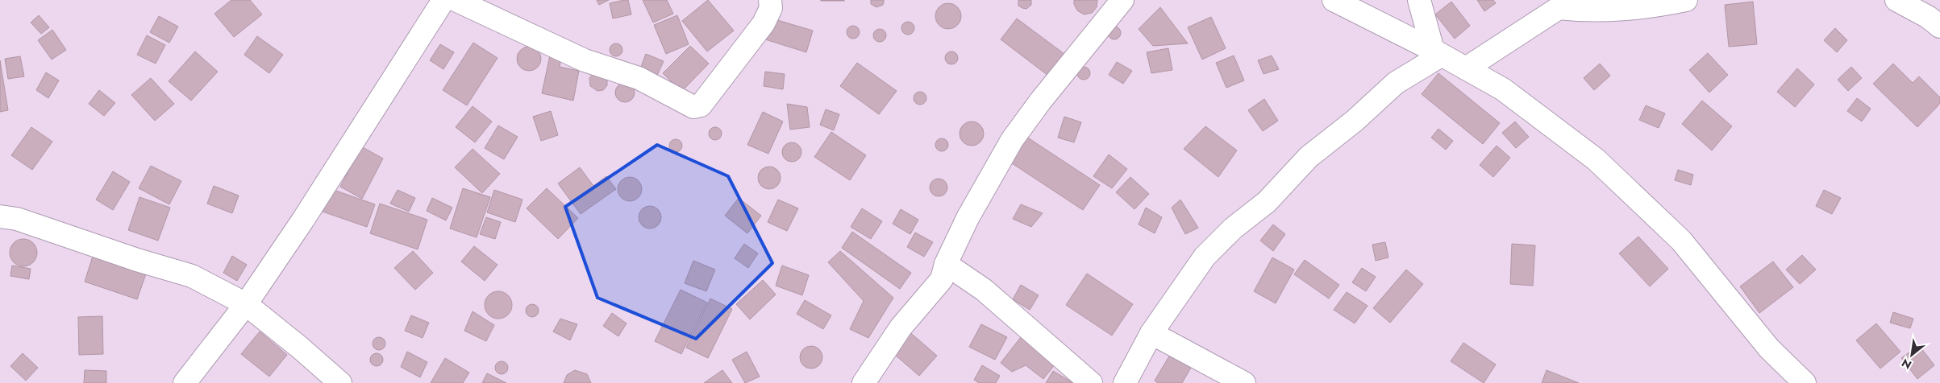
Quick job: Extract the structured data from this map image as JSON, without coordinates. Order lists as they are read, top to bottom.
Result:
{
  "north": "bottom left"
}
